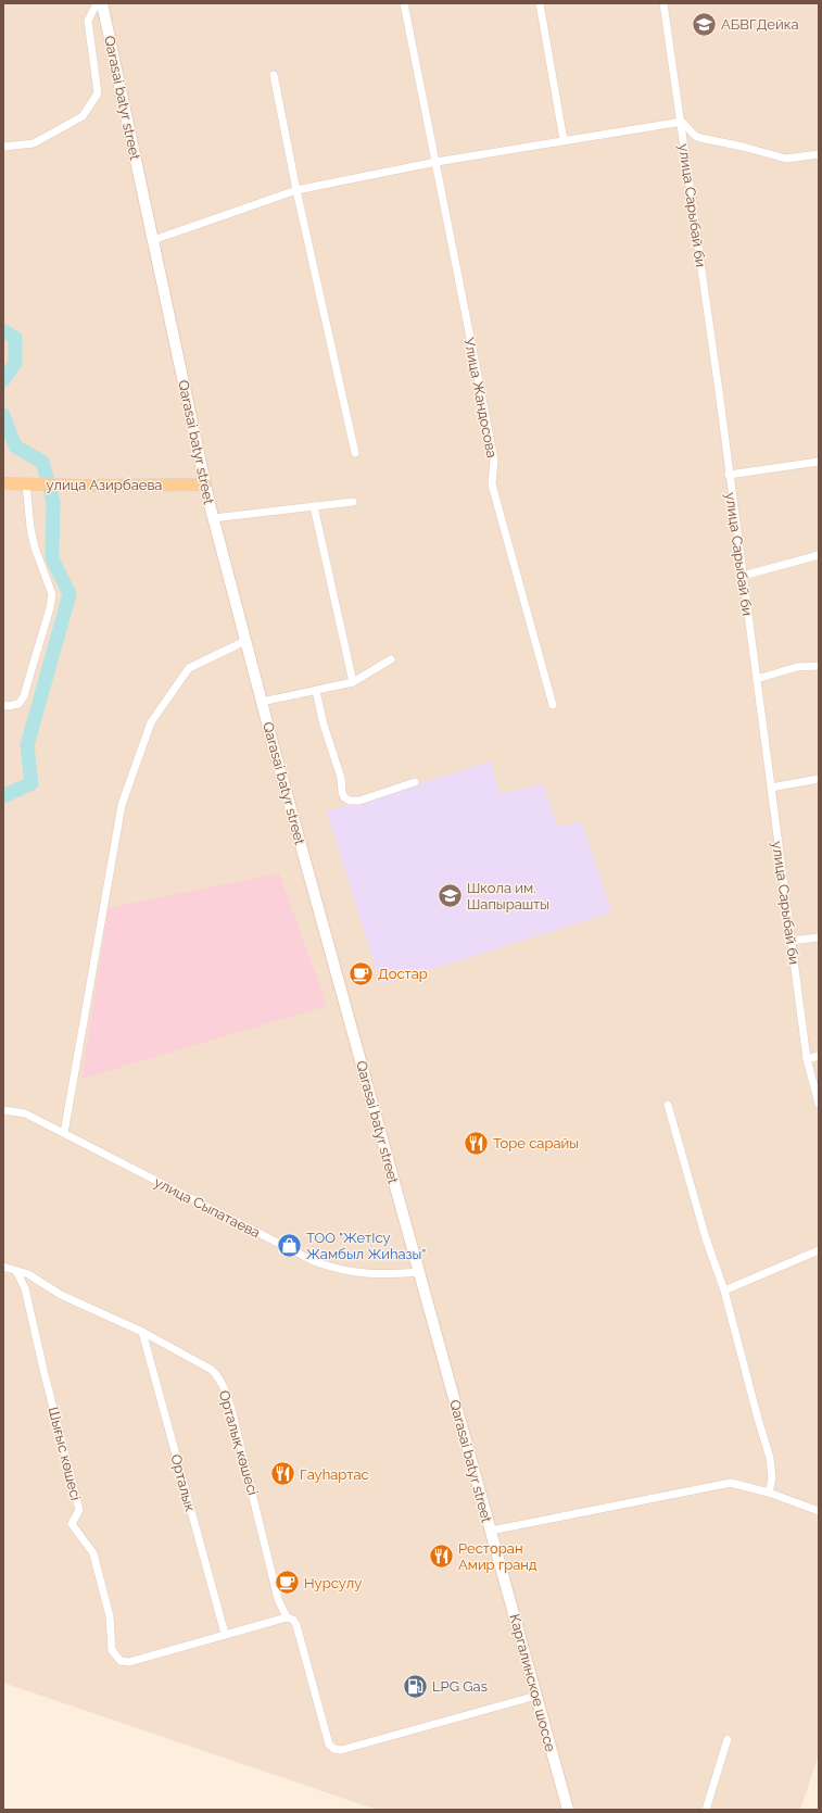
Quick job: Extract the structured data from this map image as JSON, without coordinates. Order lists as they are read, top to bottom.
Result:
{
  "streets": {
    "main road": ["Qarasai batyr street", "улица Азирбаева", "Каргалинское шоссе"],
    "street": [
      "улица Сарыбай би",
      "Улица Жандосова",
      "улица Сыпатаева",
      "Орталық көшесі",
      "Шығыс көшесі",
      "Орталык"
    ]
  },
  "crossings": [
    ["Qarasai batyr street", "улица Азирбаева"],
    ["Qarasai batyr street", "улица Сыпатаева"],
    ["Qarasai batyr street", "Каргалинское шоссе"],
    ["Орталық көшесі", "Шығыс көшесі"],
    ["Орталық көшесі", "Орталык"],
    ["Орталық көшесі", "Каргалинское шоссе"],
    ["Шығыс көшесі", "Орталык"]
  ],
  "places": {
    "school or university": ["АБВГДейка", "Школа им. Шапырашты"],
    "cafe": ["Достар", "Нурсулу"],
    "restaurant": ["Торе сарайы", "Гауhартас", "Ресторан Амир гранд"],
    "shop": ["ТОО \"ЖетIсу Жамбыл Жиhазы\""],
    "fuel station": ["LPG Gas"]
  }
}
